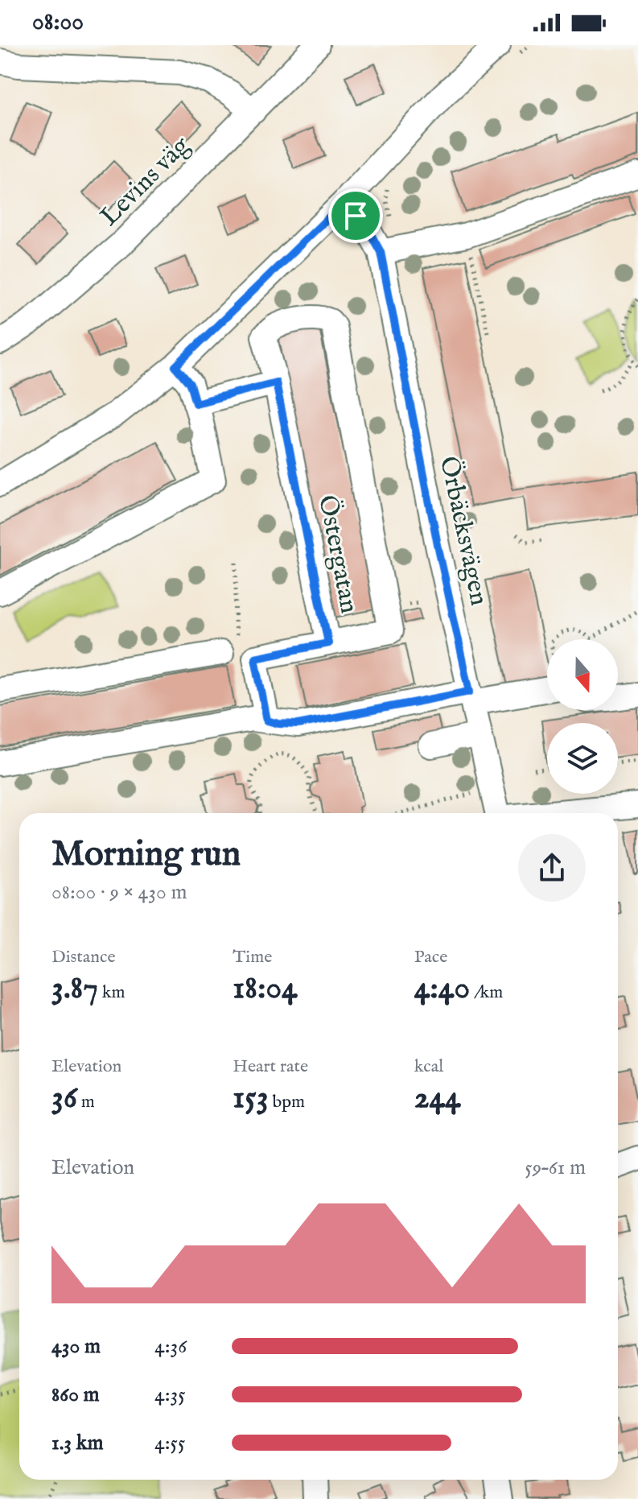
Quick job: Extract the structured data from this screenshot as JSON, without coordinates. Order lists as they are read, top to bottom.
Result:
{
  "streets": {
    "street": ["Levins väg", "Örbäcksvägen", "Östergatan"]
  },
  "north": "bottom",
  "page": {
    "status": "08:00",
    "heading": ["Morning run", "08:00 · 9 × 430 m"],
    "stats": [
      ["Distance", "3.87 km"],
      ["Time", "18:04"],
      ["Pace", "4:40 /km"],
      ["Elevation", "36 m"],
      ["Heart rate", "153 bpm"],
      ["kcal", "244"]
    ],
    "chart": ["Elevation", "59–61 m"],
    "list": [
      {
        "name": "430 m",
        "note": "4:36"
      },
      {
        "name": "860 m",
        "note": "4:35"
      },
      {
        "name": "1.3 km",
        "note": "4:55"
      }
    ]
  }
}
